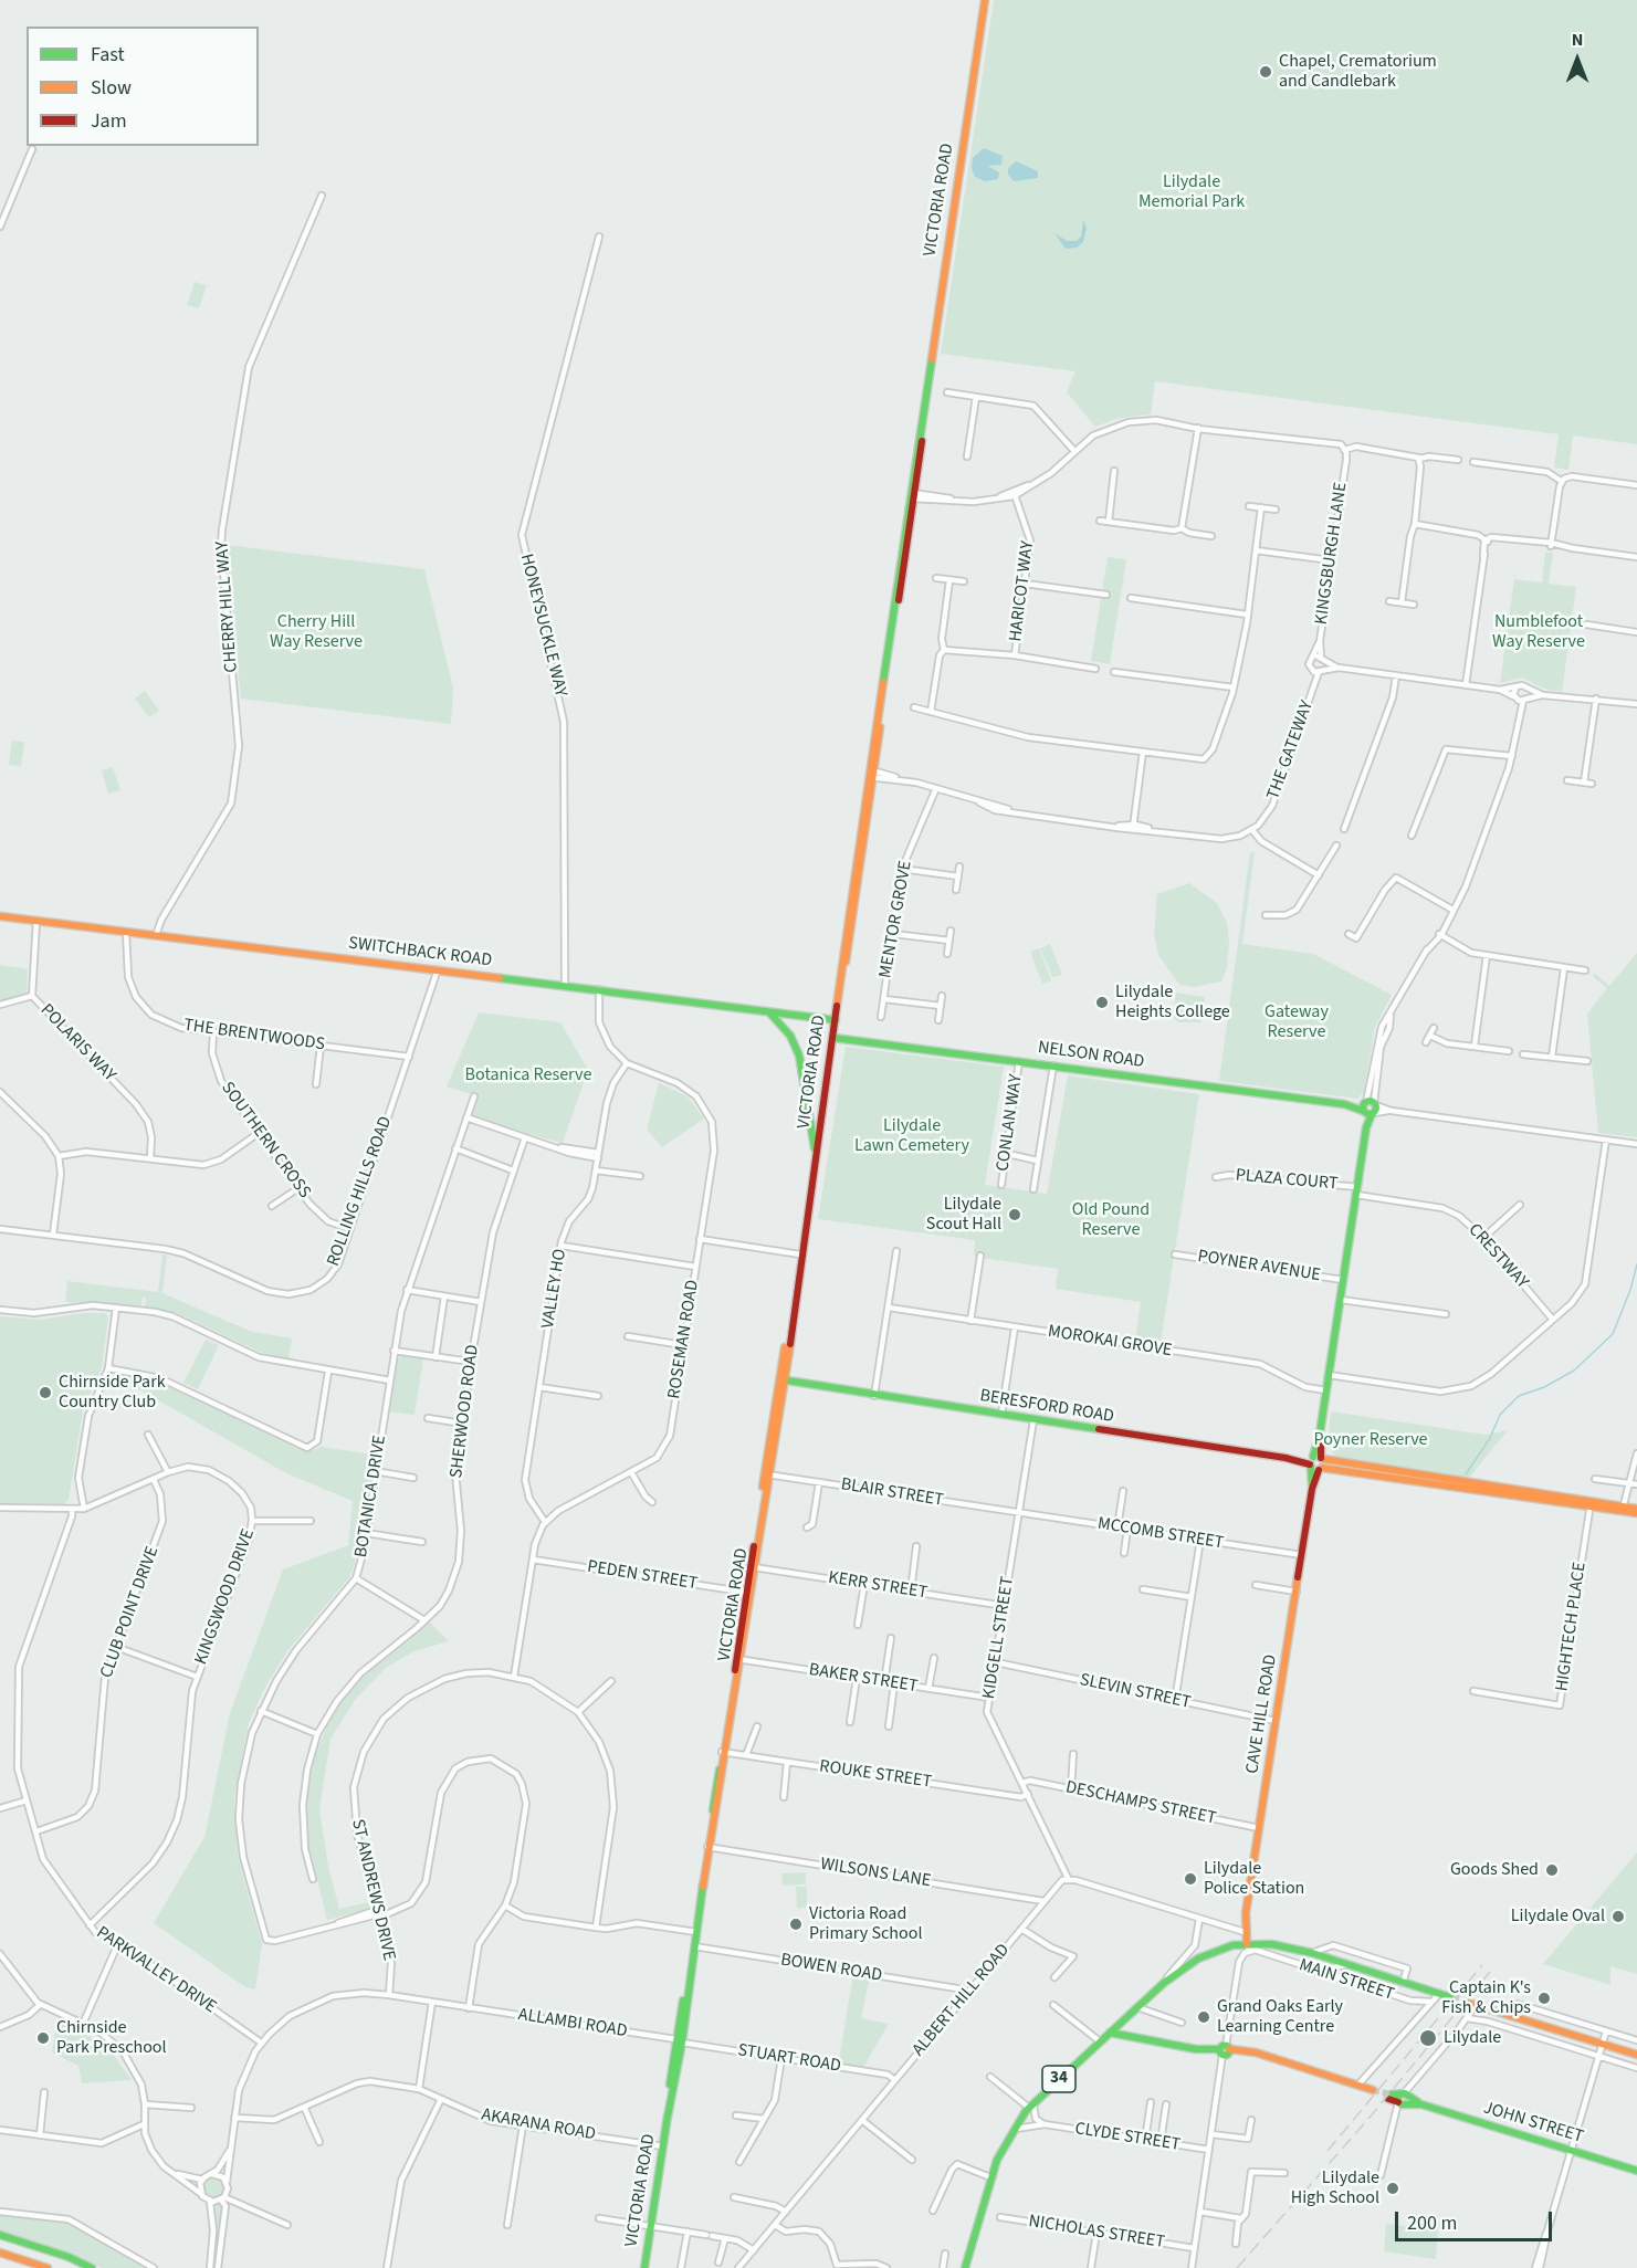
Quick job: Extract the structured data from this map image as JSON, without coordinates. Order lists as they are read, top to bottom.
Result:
{
  "streets": {
    "main road": [
      "VICTORIA ROAD",
      "SWITCHBACK ROAD",
      "NELSON ROAD",
      "BERESFORD ROAD",
      "CAVE HILL ROAD",
      "34",
      "JOHN STREET"
    ],
    "street": [
      "KINGSBURGH LANE",
      "HARICOT WAY",
      "CHERRY HILL WAY",
      "HONEYSUCKLE WAY",
      "THE GATEWAY",
      "MENTOR GROVE",
      "THE BRENTWOODS",
      "POLARIS WAY",
      "CONLAN WAY",
      "SOUTHERN CROSS",
      "PLAZA COURT",
      "ROLLING HILLS ROAD",
      "CRESTWAY",
      "POYNER AVENUE",
      "VALLEY HO",
      "ROSEMAN ROAD",
      "MOROKAI GROVE",
      "SHERWOOD ROAD",
      "BLAIR STREET",
      "BOTANICA DRIVE",
      "MCCOMB STREET",
      "PEDEN STREET",
      "KERR STREET",
      "KINGSWOOD DRIVE",
      "CLUB POINT DRIVE",
      "HIGHTECH PLACE",
      "KIDGELL STREET",
      "BAKER STREET",
      "SLEVIN STREET",
      "ROUKE STREET",
      "DESCHAMPS STREET",
      "WILSONS LANE",
      "ST ANDREWS DRIVE",
      "BOWEN ROAD",
      "PARKVALLEY DRIVE",
      "MAIN STREET",
      "ALBERT HILL ROAD",
      "ALLAMBI ROAD",
      "STUART ROAD",
      "AKARANA ROAD",
      "CLYDE STREET",
      "NICHOLAS STREET"
    ]
  },
  "crossings": [
    ["VICTORIA ROAD", "SWITCHBACK ROAD"],
    ["VICTORIA ROAD", "NELSON ROAD"],
    ["VICTORIA ROAD", "BERESFORD ROAD"],
    ["VICTORIA ROAD", "BLAIR STREET"],
    ["VICTORIA ROAD", "PEDEN STREET"],
    ["VICTORIA ROAD", "KERR STREET"],
    ["VICTORIA ROAD", "BAKER STREET"],
    ["VICTORIA ROAD", "ROUKE STREET"],
    ["VICTORIA ROAD", "WILSONS LANE"],
    ["VICTORIA ROAD", "BOWEN ROAD"],
    ["VICTORIA ROAD", "ALLAMBI ROAD"],
    ["VICTORIA ROAD", "STUART ROAD"],
    ["VICTORIA ROAD", "AKARANA ROAD"],
    ["KINGSBURGH LANE", "THE GATEWAY"],
    ["CHERRY HILL WAY", "SWITCHBACK ROAD"],
    ["HONEYSUCKLE WAY", "SWITCHBACK ROAD"],
    ["SWITCHBACK ROAD", "THE BRENTWOODS"],
    ["SWITCHBACK ROAD", "POLARIS WAY"],
    ["SWITCHBACK ROAD", "ROLLING HILLS ROAD"],
    ["SWITCHBACK ROAD", "ROSEMAN ROAD"],
    ["THE BRENTWOODS", "SOUTHERN CROSS"],
    ["THE BRENTWOODS", "ROLLING HILLS ROAD"],
    ["NELSON ROAD", "CONLAN WAY"],
    ["NELSON ROAD", "CAVE HILL ROAD"],
    ["SOUTHERN CROSS", "ROLLING HILLS ROAD"],
    ["PLAZA COURT", "CRESTWAY"],
    ["PLAZA COURT", "CAVE HILL ROAD"],
    ["CRESTWAY", "CAVE HILL ROAD"],
    ["POYNER AVENUE", "CAVE HILL ROAD"],
    ["VALLEY HO", "ROSEMAN ROAD"],
    ["MOROKAI GROVE", "CAVE HILL ROAD"],
    ["BERESFORD ROAD", "HIGHTECH PLACE"],
    ["BERESFORD ROAD", "KIDGELL STREET"],
    ["BERESFORD ROAD", "CAVE HILL ROAD"],
    ["BLAIR STREET", "MCCOMB STREET"],
    ["BLAIR STREET", "KIDGELL STREET"],
    ["BOTANICA DRIVE", "ST ANDREWS DRIVE"],
    ["BOTANICA DRIVE", "ALLAMBI ROAD"],
    ["MCCOMB STREET", "KIDGELL STREET"],
    ["MCCOMB STREET", "CAVE HILL ROAD"],
    ["KERR STREET", "KIDGELL STREET"],
    ["KINGSWOOD DRIVE", "CLUB POINT DRIVE"],
    ["KINGSWOOD DRIVE", "PARKVALLEY DRIVE"],
    ["CLUB POINT DRIVE", "PARKVALLEY DRIVE"],
    ["KIDGELL STREET", "BAKER STREET"],
    ["KIDGELL STREET", "SLEVIN STREET"],
    ["KIDGELL STREET", "ROUKE STREET"],
    ["KIDGELL STREET", "DESCHAMPS STREET"],
    ["KIDGELL STREET", "ALBERT HILL ROAD"],
    ["SLEVIN STREET", "CAVE HILL ROAD"],
    ["CAVE HILL ROAD", "DESCHAMPS STREET"],
    ["CAVE HILL ROAD", "34"],
    ["WILSONS LANE", "ALBERT HILL ROAD"],
    ["ST ANDREWS DRIVE", "ALLAMBI ROAD"],
    ["BOWEN ROAD", "ALBERT HILL ROAD"],
    ["PARKVALLEY DRIVE", "ALLAMBI ROAD"],
    ["MAIN STREET", "34"],
    ["ALBERT HILL ROAD", "STUART ROAD"],
    ["ALLAMBI ROAD", "STUART ROAD"],
    ["ALLAMBI ROAD", "AKARANA ROAD"],
    ["34", "CLYDE STREET"]
  ],
  "parks": [
    "Lilydale Memorial Park",
    "Cherry Hill Way Reserve",
    "Numblefoot Way Reserve",
    "Gateway Reserve",
    "Botanica Reserve",
    "Lilydale Lawn Cemetery",
    "Old Pound Reserve",
    "Poyner Reserve"
  ],
  "places": [
    "Chapel, Crematorium and Candlebark",
    "Lilydale Heights College",
    "Lilydale Scout Hall",
    "Chirnside Park Country Club",
    "Goods Shed",
    "Lilydale Police Station",
    "Lilydale Oval",
    "Victoria Road Primary School",
    "Captain K's Fish & Chips",
    "Grand Oaks Early Learning Centre",
    "Chirnside Park Preschool",
    "Lilydale",
    "Lilydale High School"
  ],
  "legend": ["Fast", "Slow", "Jam"],
  "scale_bar": "200 m",
  "north": "top"
}
